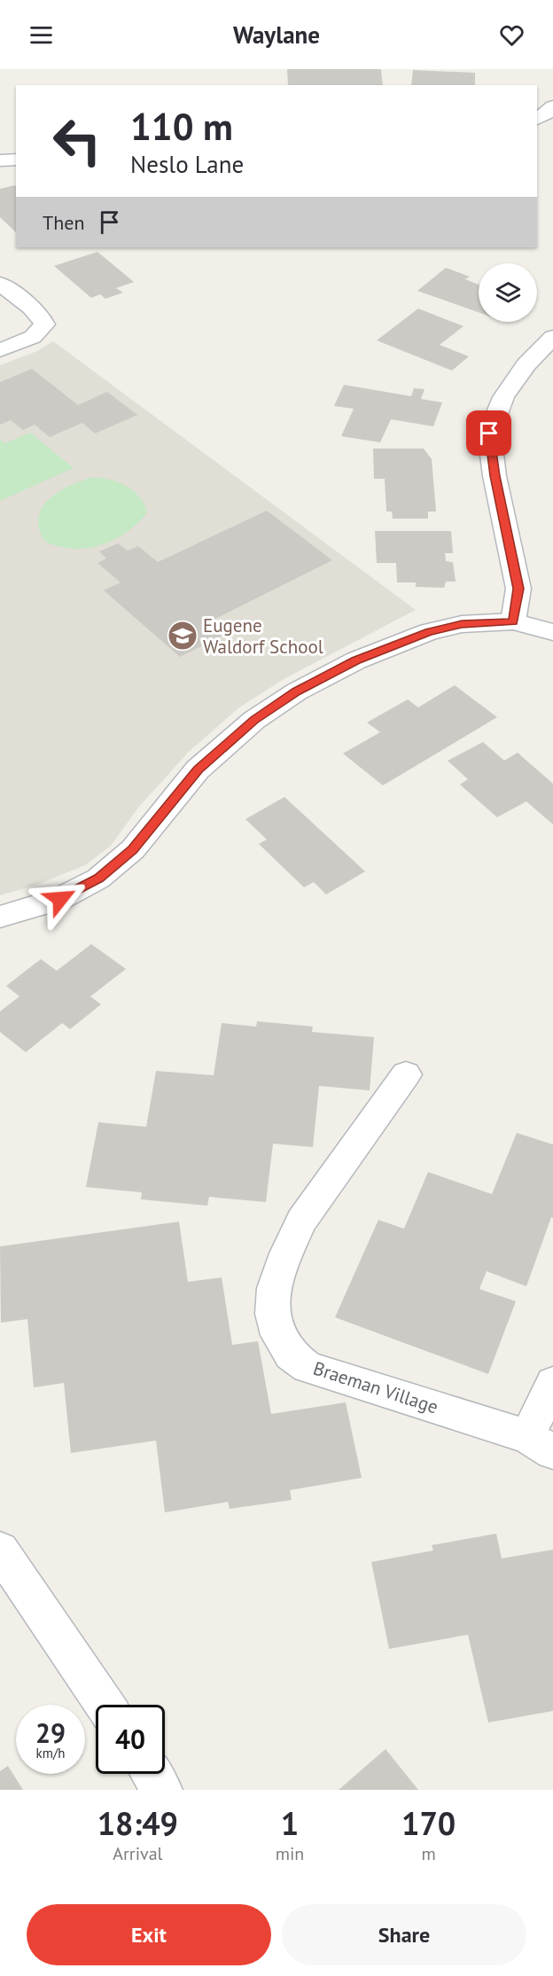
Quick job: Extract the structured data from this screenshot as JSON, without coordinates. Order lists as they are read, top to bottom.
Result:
{
  "streets": {
    "street": ["Braeman Village"]
  },
  "places": {
    "school or university": ["Eugene Waldorf School"]
  },
  "page": {
    "header": "Waylane",
    "turn": ["110 m", "Neslo Lane"],
    "then": "Then",
    "speed": "29 km/h",
    "limit": "40",
    "eta": [
      "18:49",
      "Arrival",
      "1",
      "min",
      "170",
      "m"
    ],
    "buttons": ["Exit", "Share"]
  }
}
